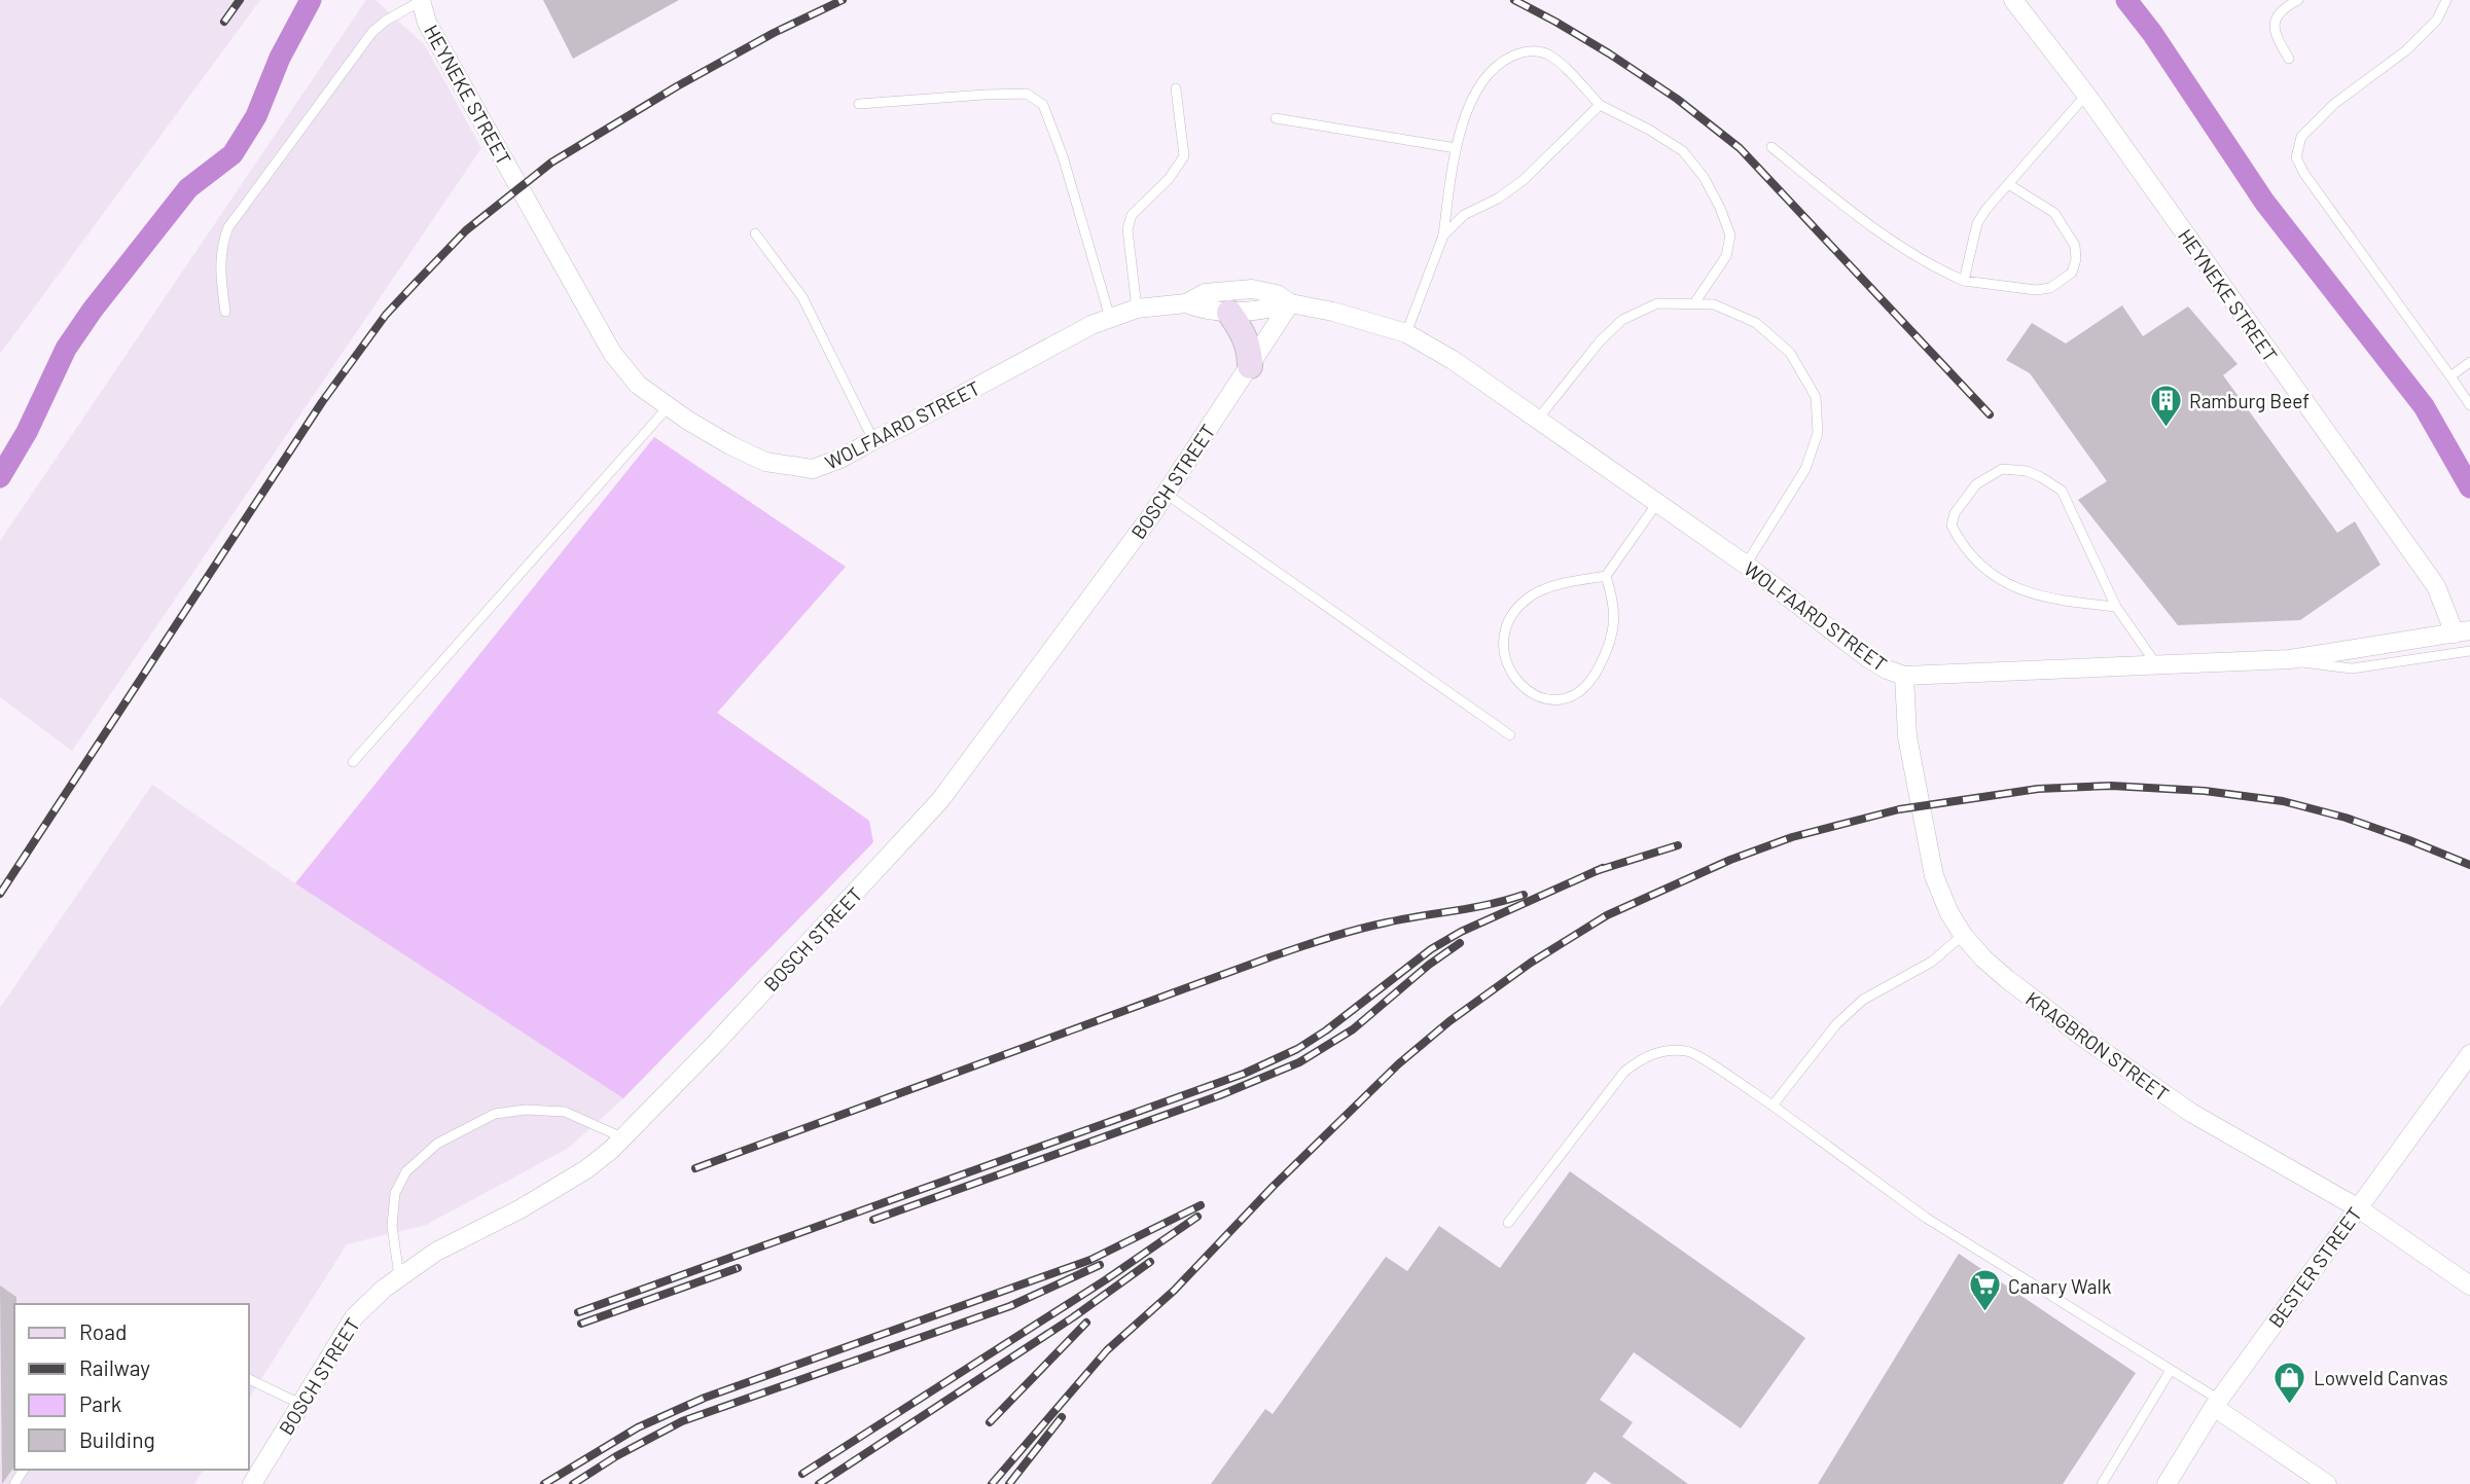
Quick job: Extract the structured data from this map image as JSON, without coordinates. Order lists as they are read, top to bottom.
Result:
{
  "streets": {
    "street": [
      "HEYNEKE STREET",
      "WOLFAARD STREET",
      "BOSCH STREET",
      "KRAGBRON STREET",
      "BESTER STREET"
    ]
  },
  "crossings": [
    ["HEYNEKE STREET", "WOLFAARD STREET"],
    ["WOLFAARD STREET", "BOSCH STREET"],
    ["WOLFAARD STREET", "KRAGBRON STREET"],
    ["KRAGBRON STREET", "BESTER STREET"]
  ],
  "places": {
    "building": ["Ramburg Beef"],
    "supermarket": ["Canary Walk"],
    "shop": ["Lowveld Canvas"]
  },
  "legend": [
    "Road",
    "Railway",
    "Park",
    "Building"
  ]
}
